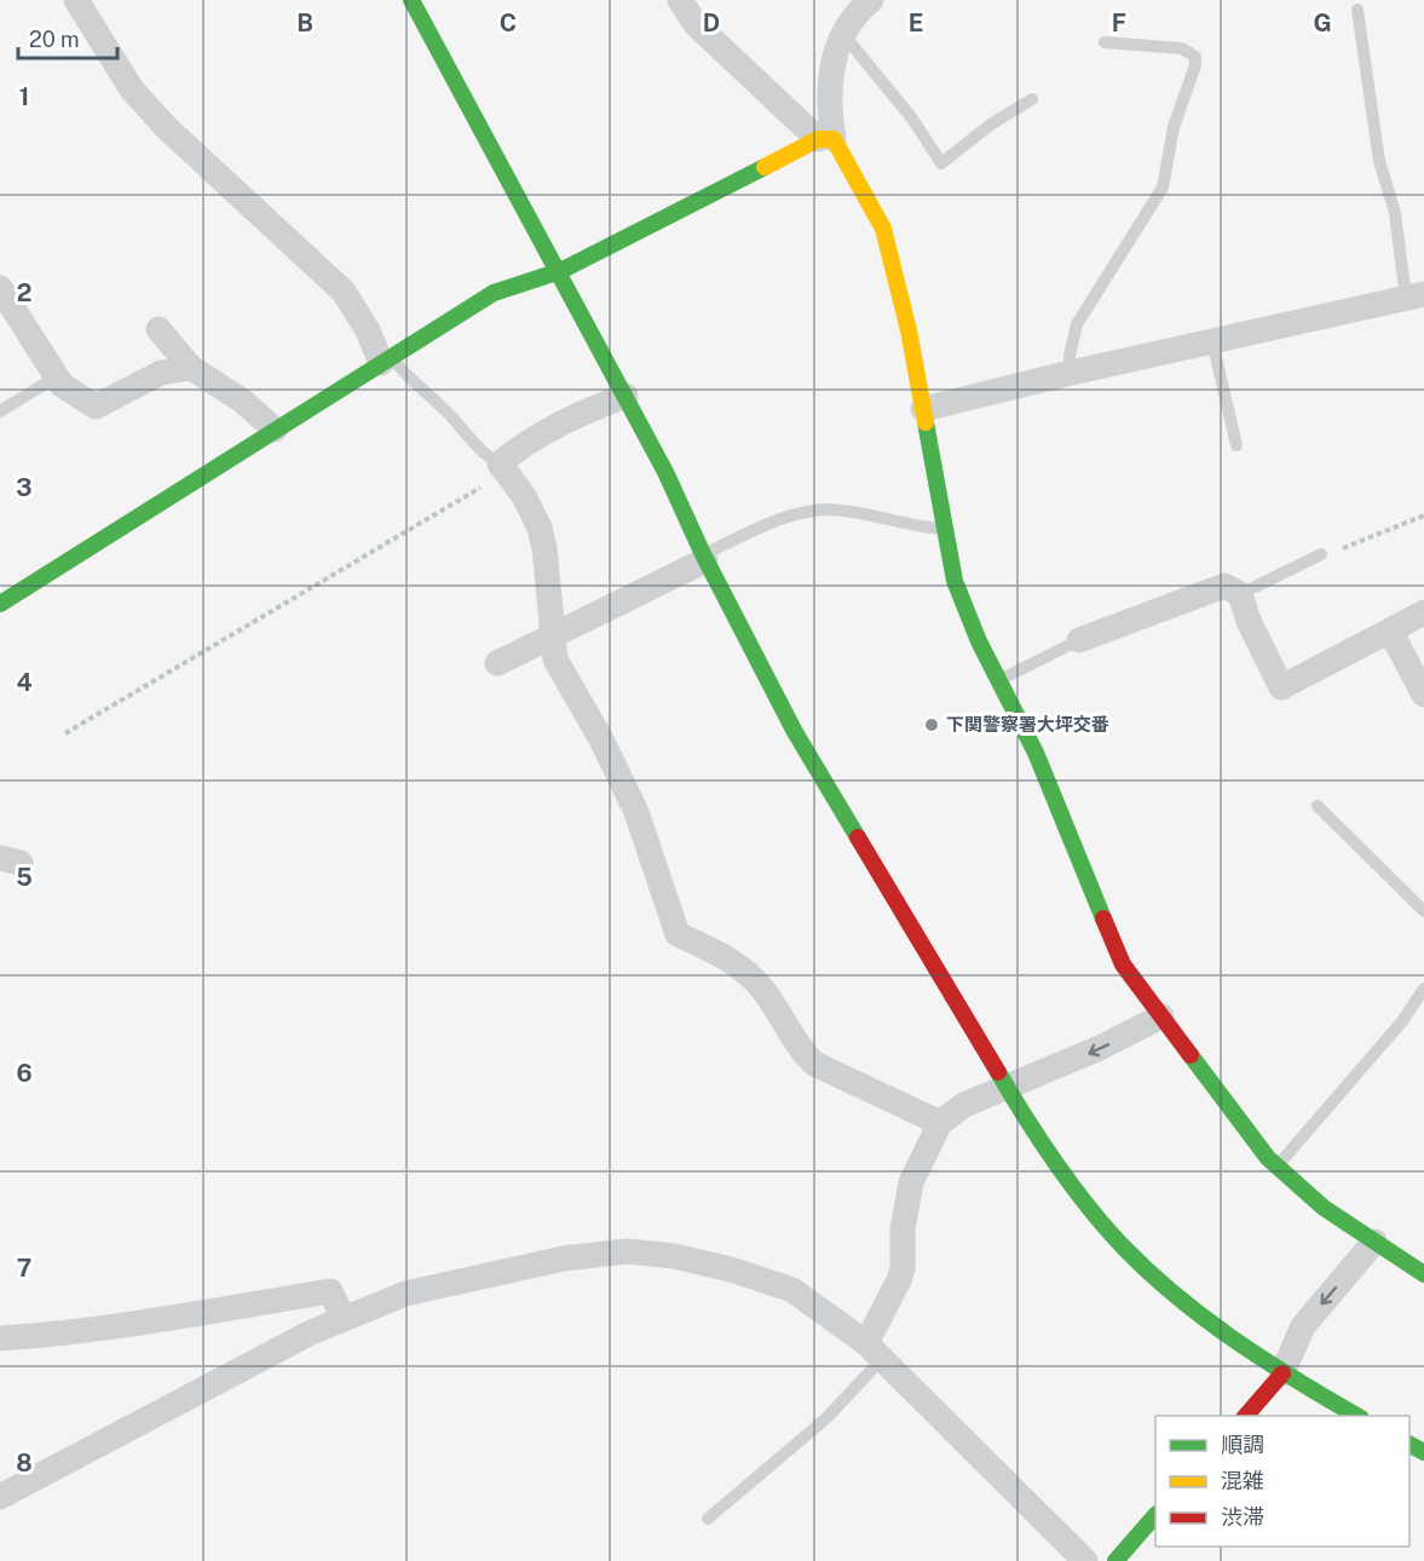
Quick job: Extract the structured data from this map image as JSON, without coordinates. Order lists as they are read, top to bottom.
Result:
{
  "places": ["下関警察署大坪交番"],
  "legend": ["順調", "混雑", "渋滞"],
  "scale_bar": "20 m",
  "grid": {
    "columns": [
      "B",
      "C",
      "D",
      "E",
      "F",
      "G"
    ],
    "rows": [
      "1",
      "2",
      "3",
      "4",
      "5",
      "6",
      "7",
      "8"
    ]
  }
}
